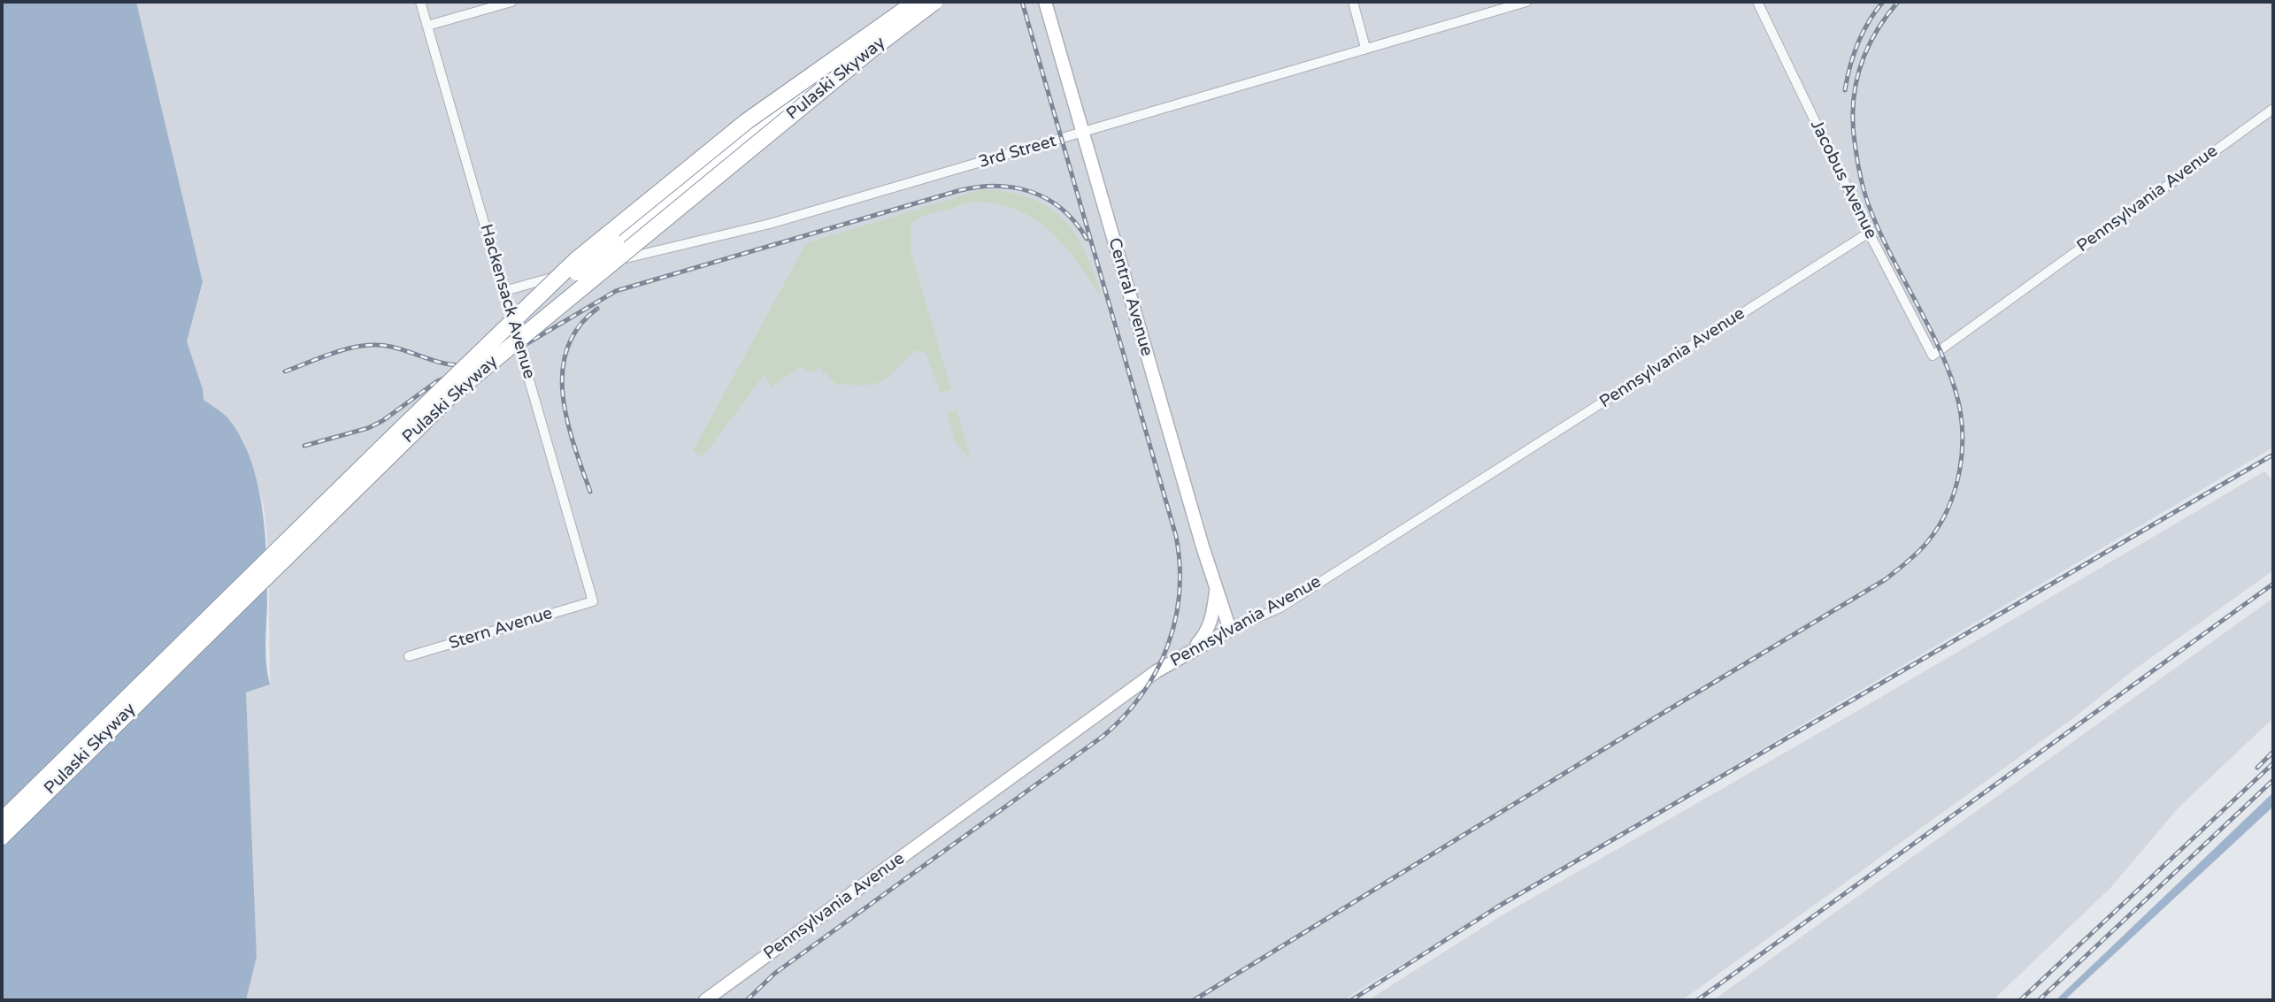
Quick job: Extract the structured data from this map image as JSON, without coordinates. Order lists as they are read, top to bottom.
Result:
{
  "streets": {
    "highway": ["Pulaski Skyway"],
    "main road": ["Pennsylvania Avenue", "Central Avenue"],
    "street": [
      "3rd Street",
      "Jacobus Avenue",
      "Hackensack Avenue",
      "Stern Avenue"
    ]
  },
  "crossings": [
    ["3rd Street", "Central Avenue"],
    ["3rd Street", "Hackensack Avenue"],
    ["Jacobus Avenue", "Pennsylvania Avenue"],
    ["Pennsylvania Avenue", "Central Avenue"],
    ["Hackensack Avenue", "Stern Avenue"]
  ]
}
